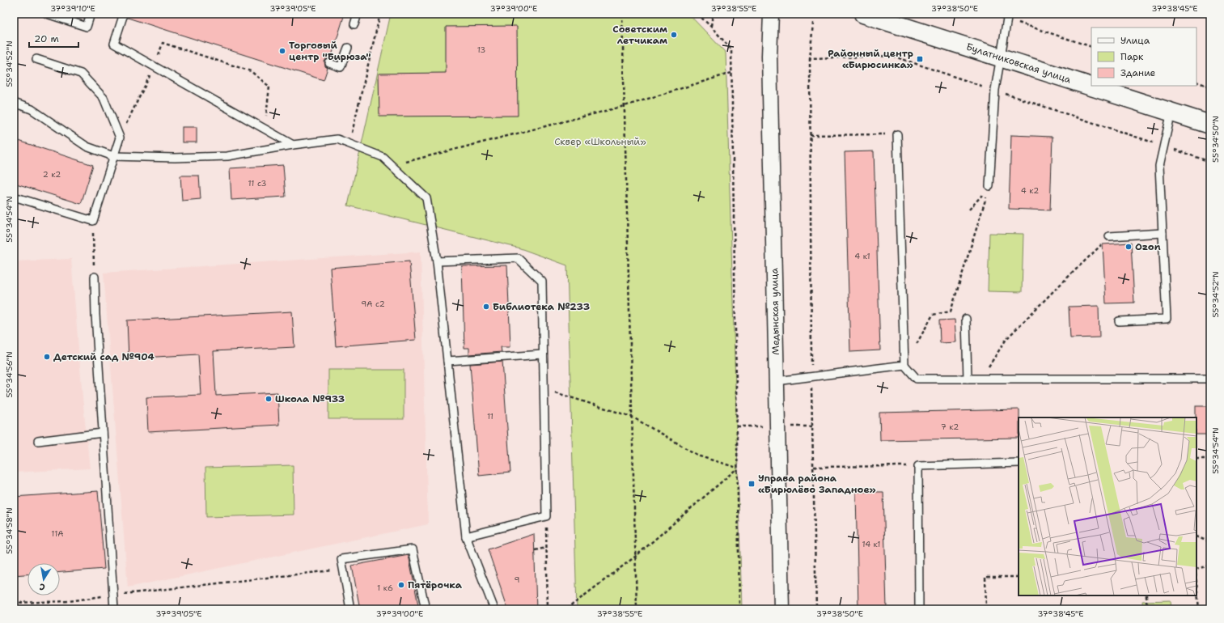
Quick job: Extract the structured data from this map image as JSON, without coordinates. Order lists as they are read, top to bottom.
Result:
{
  "streets": {
    "street": ["Булатниковская улица", "Медынская улица"]
  },
  "parks": ["Сквер «Школьный»"],
  "places": {
    "other": [
      "Cоветским летчикам",
      "Торговый центр \"Бирюза\"",
      "Ozon",
      "Библиотека №233",
      "Детский сад №904",
      "Школа №933",
      "Пятёрочка"
    ],
    "transit": ["Районный центр «Бирюсинка»", "Управа района «Бирюлёво Западное»"]
  },
  "house_numbers": [
    "13",
    "2 к2",
    "11 с3",
    "4 к2",
    "4 к1",
    "9А с2",
    "11",
    "7 к2",
    "11А",
    "14 к1",
    "9",
    "1 к6"
  ],
  "legend": ["Улица", "Парк", "Здание"],
  "scale_bar": "20 m",
  "north": "bottom",
  "coordinates": [
    "37°39'10\"E",
    "37°39'05\"E",
    "37°39'00\"E",
    "37°38'55\"E",
    "37°38'50\"E",
    "37°38'45\"E",
    "55°34'52\"N",
    "55°34'50\"N",
    "55°34'54\"N",
    "55°34'56\"N",
    "55°34'58\"N"
  ]
}
